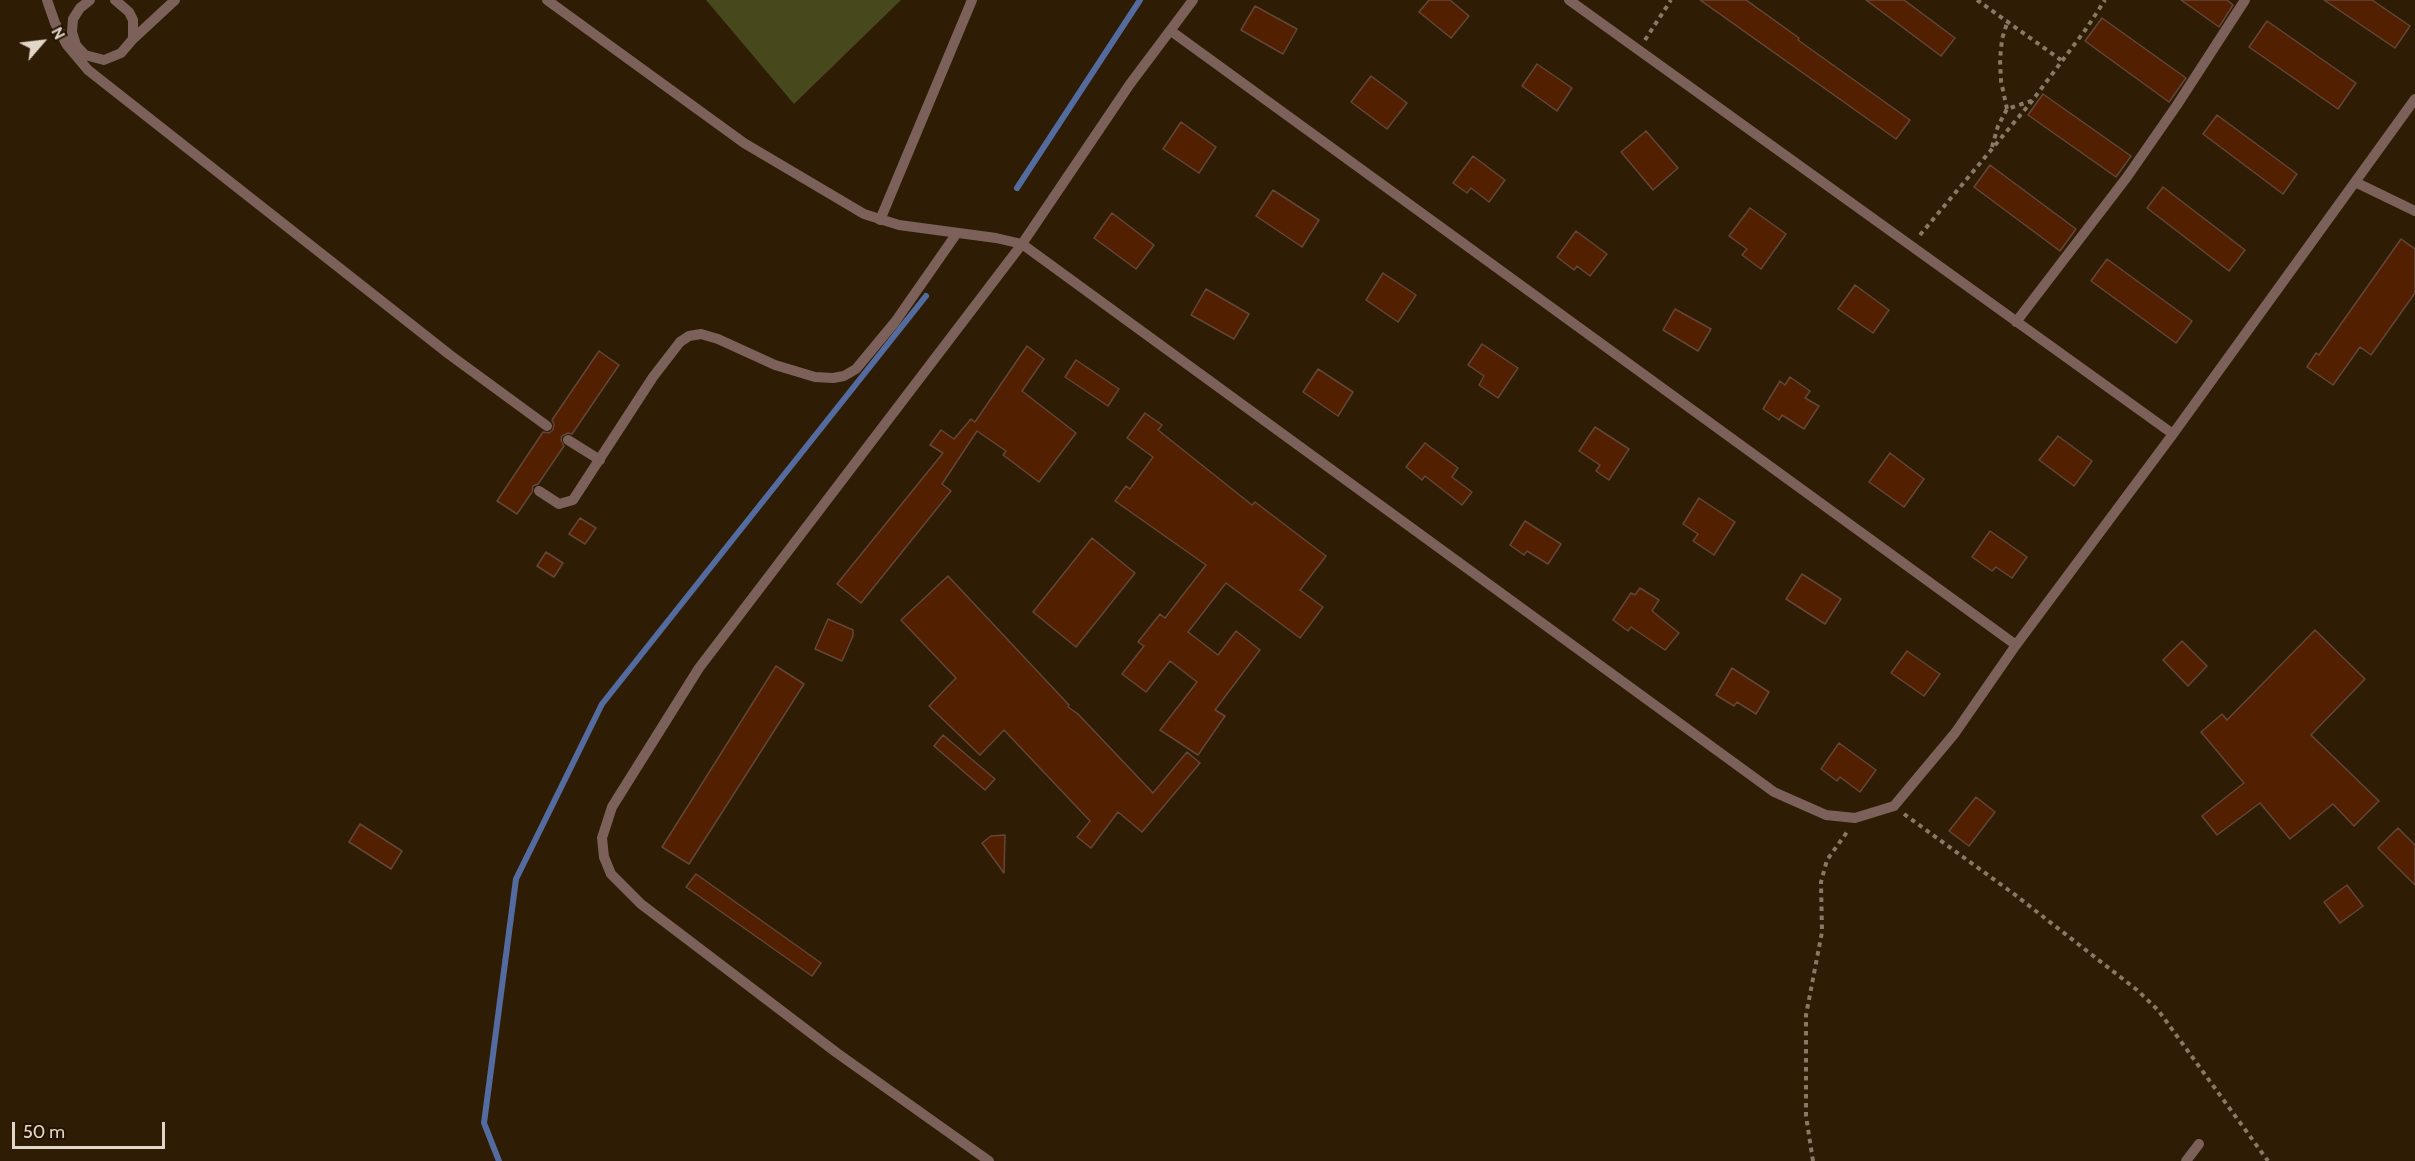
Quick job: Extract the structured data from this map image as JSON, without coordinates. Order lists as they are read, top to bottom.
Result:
{
  "scale_bar": "50 m",
  "north": "top right"
}
